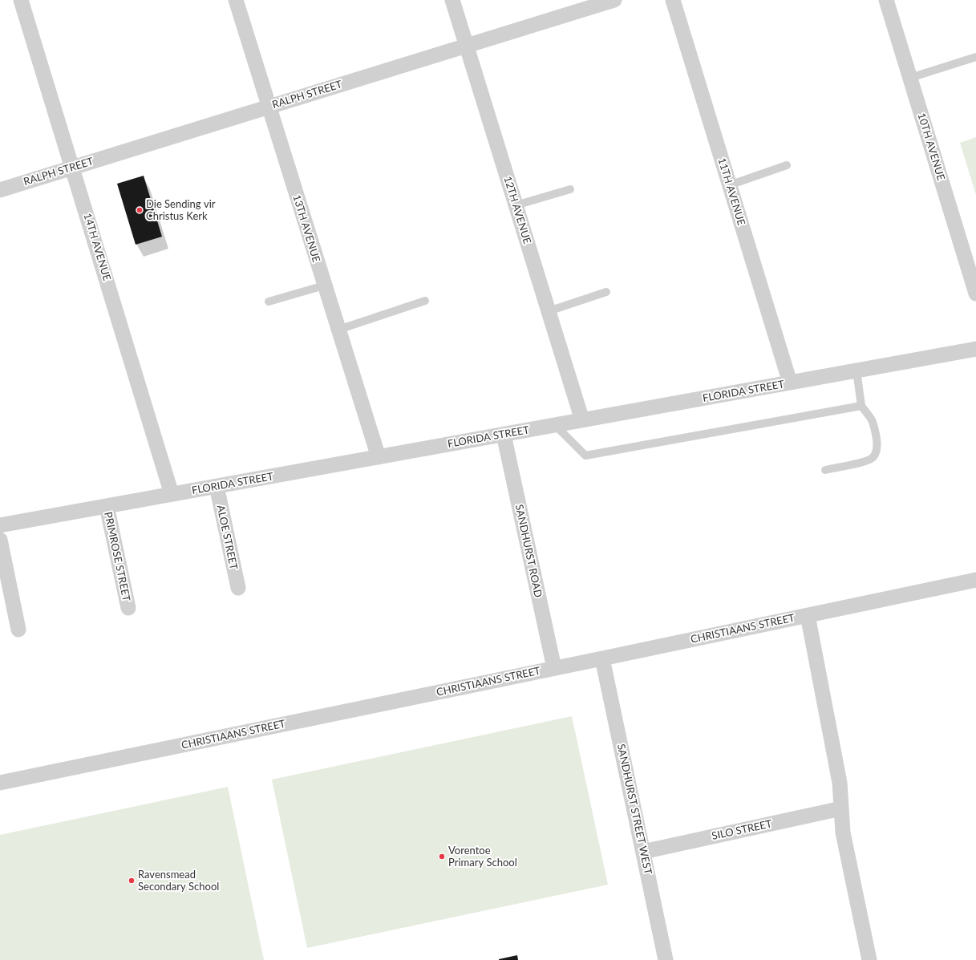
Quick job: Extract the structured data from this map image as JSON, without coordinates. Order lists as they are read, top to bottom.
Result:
{
  "streets": {
    "street": [
      "RALPH STREET",
      "10TH AVENUE",
      "11TH AVENUE",
      "12TH AVENUE",
      "13TH AVENUE",
      "14TH AVENUE",
      "FLORIDA STREET",
      "ALOE STREET",
      "SANDHURST ROAD",
      "PRIMROSE STREET",
      "CHRISTIAANS STREET",
      "SANDHURST STREET WEST",
      "SILO STREET"
    ]
  },
  "crossings": [
    ["RALPH STREET", "12TH AVENUE"],
    ["RALPH STREET", "13TH AVENUE"],
    ["RALPH STREET", "14TH AVENUE"],
    ["11TH AVENUE", "FLORIDA STREET"],
    ["12TH AVENUE", "FLORIDA STREET"],
    ["13TH AVENUE", "FLORIDA STREET"],
    ["14TH AVENUE", "FLORIDA STREET"],
    ["FLORIDA STREET", "ALOE STREET"],
    ["FLORIDA STREET", "SANDHURST ROAD"],
    ["FLORIDA STREET", "PRIMROSE STREET"],
    ["SANDHURST ROAD", "CHRISTIAANS STREET"],
    ["CHRISTIAANS STREET", "SANDHURST STREET WEST"],
    ["SANDHURST STREET WEST", "SILO STREET"]
  ],
  "places": ["Die Sending vir Christus Kerk", "Vorentoe Primary School", "Ravensmead Secondary School"]
}
